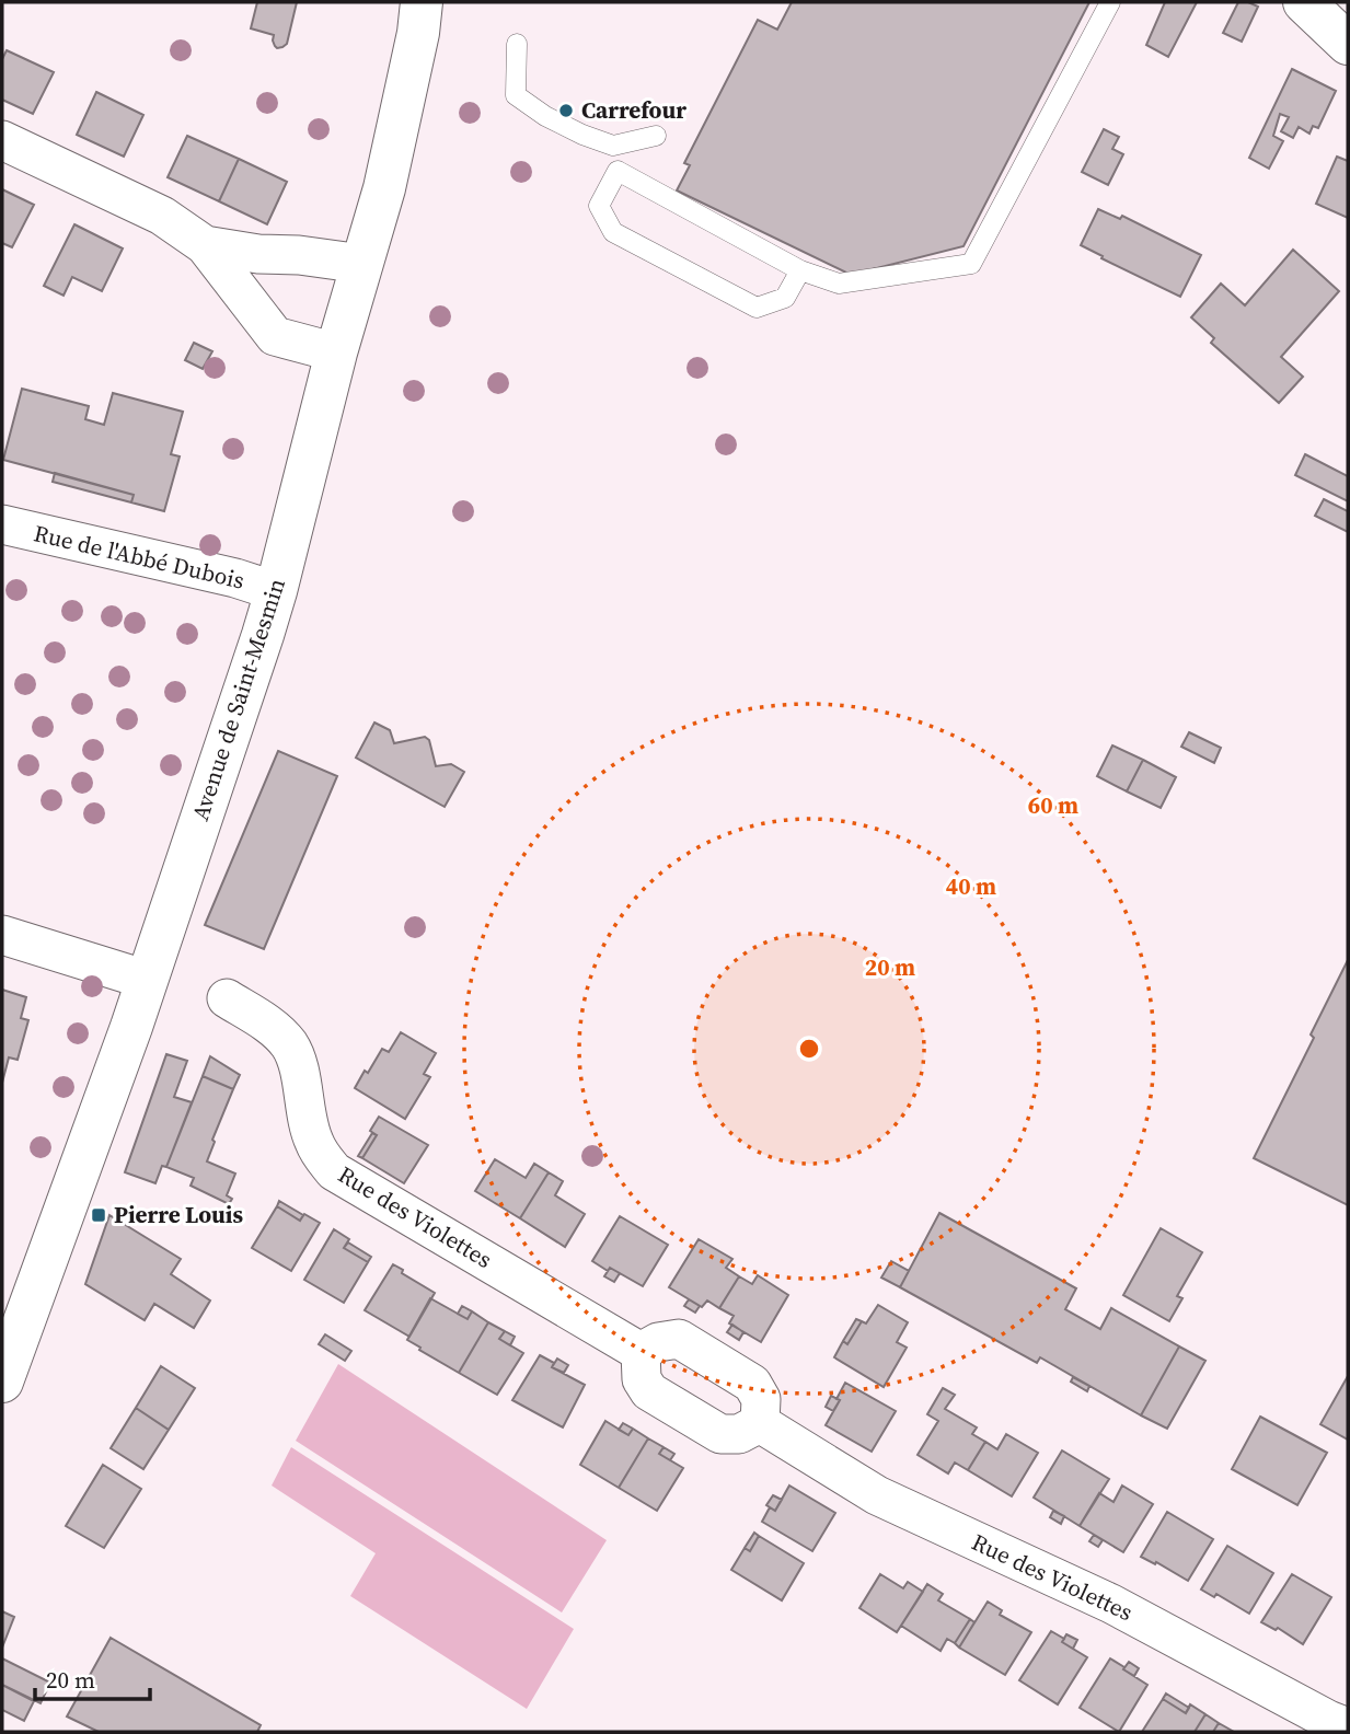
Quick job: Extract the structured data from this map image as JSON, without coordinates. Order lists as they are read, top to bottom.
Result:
{
  "streets": {
    "main road": ["Avenue de Saint-Mesmin"],
    "street": ["Rue de l'Abbé Dubois", "Rue des Violettes"]
  },
  "crossings": [
    ["Rue de l'Abbé Dubois", "Avenue de Saint-Mesmin"]
  ],
  "places": {
    "other": ["Carrefour"],
    "transit": ["Pierre Louis"]
  },
  "scale_bar": "20 m",
  "rings": ["60 m", "40 m", "20 m"]
}
